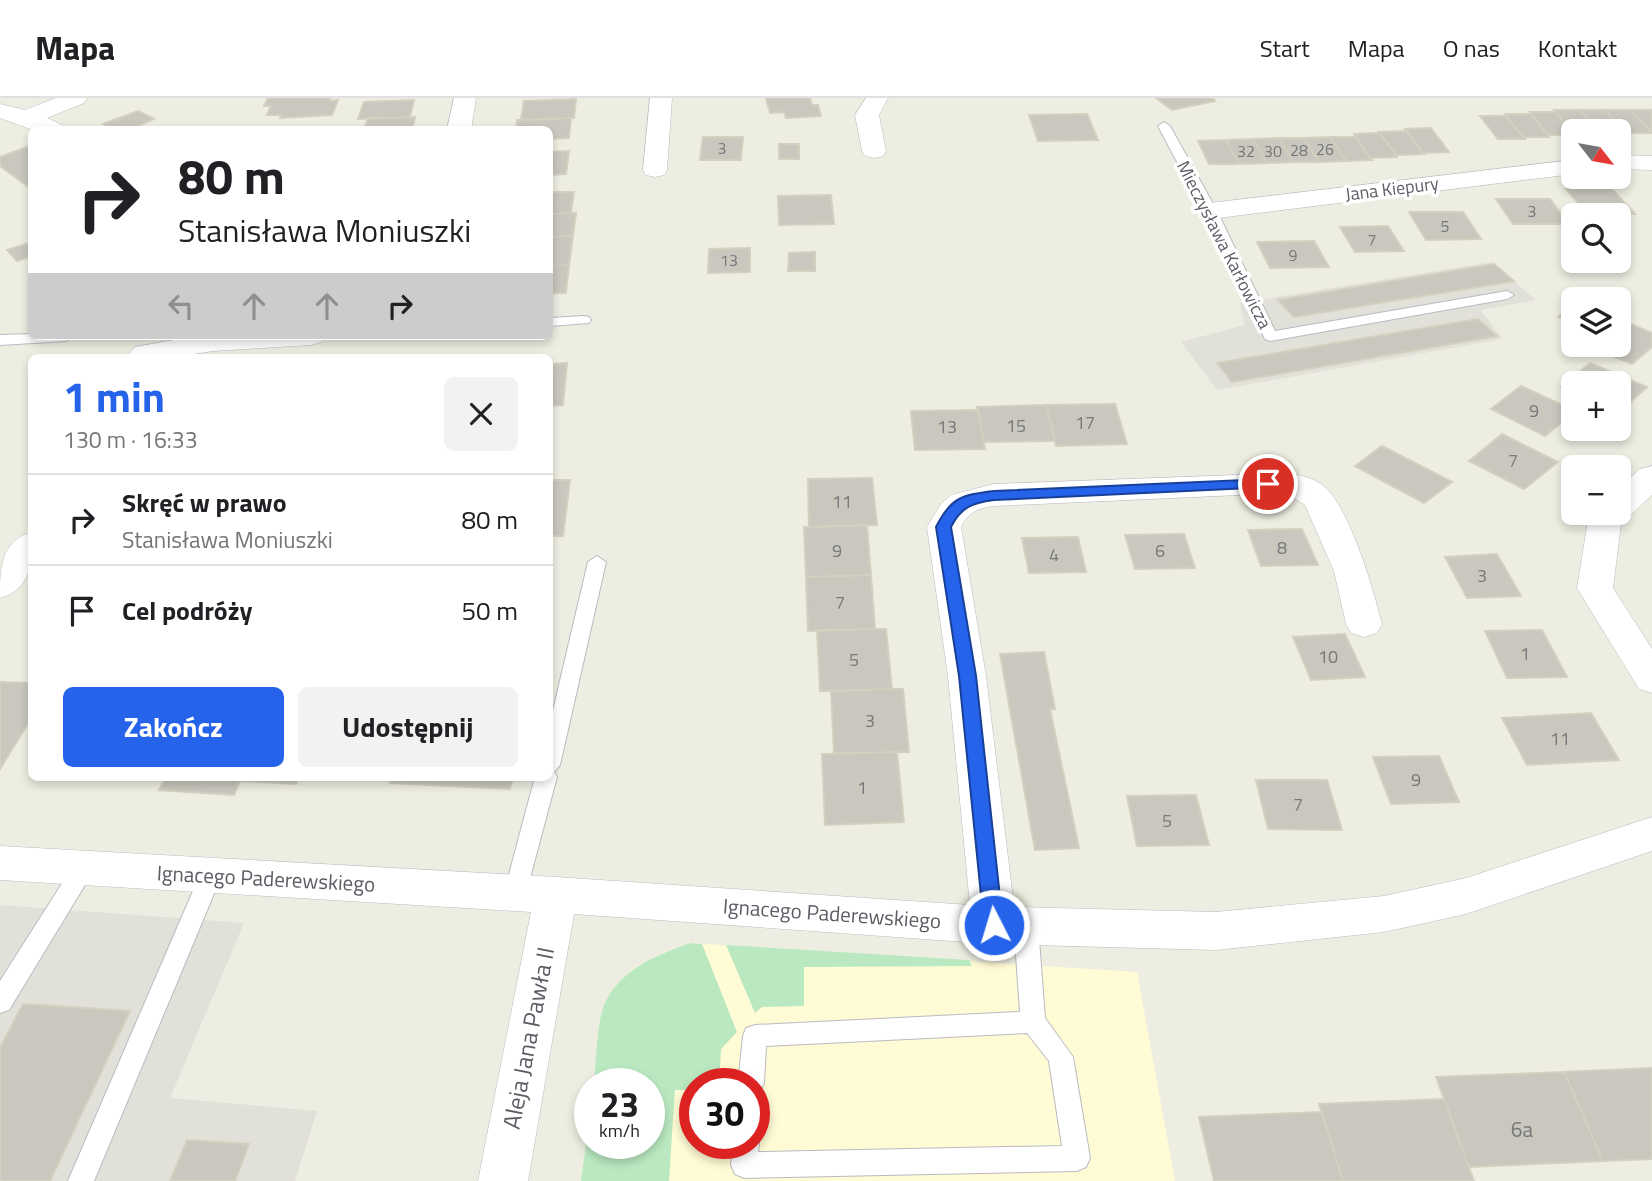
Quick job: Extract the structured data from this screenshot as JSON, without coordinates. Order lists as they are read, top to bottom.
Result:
{
  "streets": {
    "street": ["Jana Kiepury", "Ignacego Paderewskiego", "Aleja Jana Pawła II"],
    "lane": ["Mieczysława Karłowicza"]
  },
  "crossings": [
    ["Jana Kiepury", "Mieczysława Karłowicza"],
    ["Ignacego Paderewskiego", "Aleja Jana Pawła II"]
  ],
  "house_numbers": [
    "3",
    "26",
    "28",
    "32",
    "30",
    "3",
    "5",
    "7",
    "9",
    "13",
    "9",
    "17",
    "15",
    "13",
    "7",
    "11",
    "8",
    "9",
    "6",
    "4",
    "3",
    "7",
    "1",
    "10",
    "5",
    "3",
    "11",
    "9",
    "1",
    "7",
    "5",
    "6a"
  ],
  "north": "bottom right",
  "page": {
    "header": "Mapa",
    "nav": [
      "Start",
      "Mapa",
      "O nas",
      "Kontakt"
    ],
    "map_buttons": ["+", "−"],
    "turn": ["80 m", "Stanisława Moniuszki"],
    "heading": ["1 min", "130 m · 16:33"],
    "list": [
      {
        "name": "Skręć w prawo",
        "note": "Stanisława Moniuszki",
        "value": "80 m"
      },
      {
        "name": "Cel podróży",
        "value": "50 m"
      }
    ],
    "buttons": ["Zakończ", "Udostępnij"],
    "speed": "23 km/h",
    "limit": "30"
  }
}
